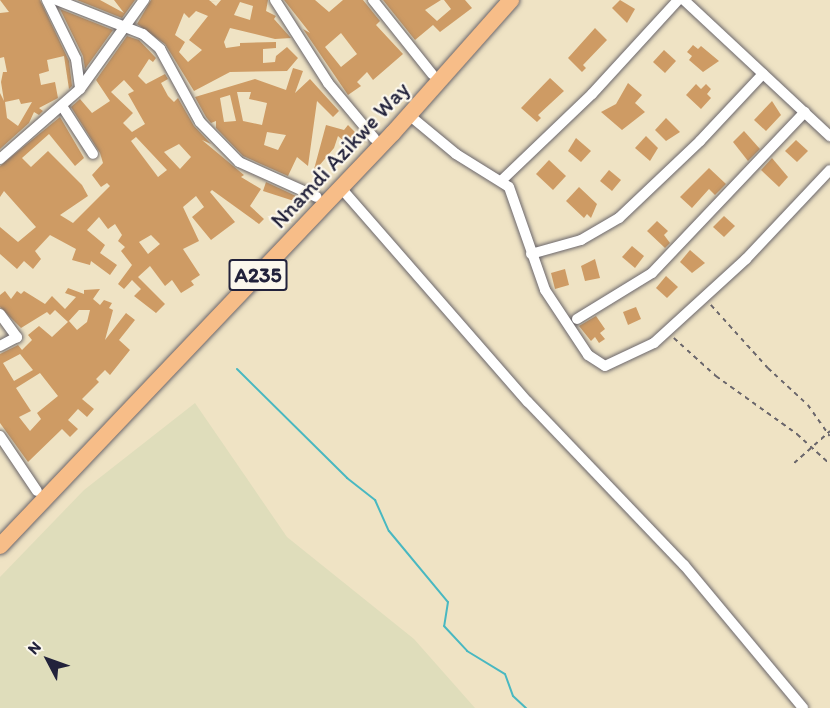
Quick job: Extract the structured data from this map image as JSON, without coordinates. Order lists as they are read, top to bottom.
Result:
{
  "streets": {
    "highway": ["Nnamdi Azikwe Way", "A235"]
  },
  "north": "top left"
}
